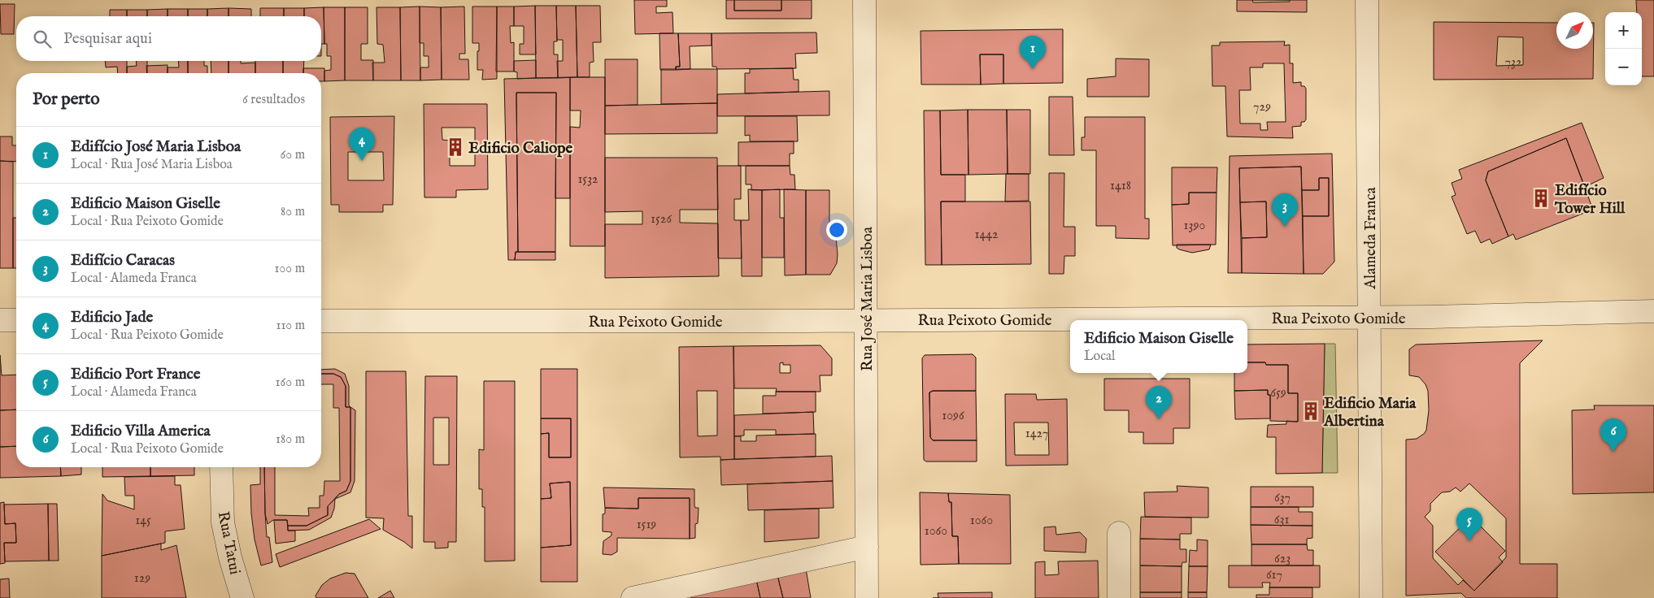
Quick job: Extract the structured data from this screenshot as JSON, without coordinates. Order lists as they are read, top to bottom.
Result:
{
  "streets": {
    "street": [
      "Alameda Franca",
      "Rua José Maria Lisboa",
      "Rua Peixoto Gomide",
      "Rua Tatui"
    ]
  },
  "crossings": [
    ["Alameda Franca", "Rua Peixoto Gomide"],
    ["Rua José Maria Lisboa", "Rua Peixoto Gomide"]
  ],
  "places": {
    "building": ["Edificio Caliope", "Edifício Tower Hill", "Edificio Maria Albertina"]
  },
  "house_numbers": [
    "732",
    "729",
    "1532",
    "1418",
    "1526",
    "1390",
    "1442",
    "659",
    "1096",
    "1427",
    "637",
    "631",
    "145",
    "1060",
    "1519",
    "1060",
    "623",
    "617",
    "129"
  ],
  "north": "top right",
  "page": {
    "map_buttons": ["+", "−"],
    "search": "Pesquisar aqui",
    "pins": [
      "1",
      "4",
      "3",
      "2",
      "6",
      "5"
    ],
    "heading": ["Por perto", "6 resultados"],
    "list": [
      {
        "mark": "1",
        "name": "Edifício José Maria Lisboa",
        "note": "Local · Rua José Maria Lisboa",
        "value": "60 m"
      },
      {
        "mark": "2",
        "name": "Edificio Maison Giselle",
        "note": "Local · Rua Peixoto Gomide",
        "value": "80 m"
      },
      {
        "mark": "3",
        "name": "Edifício Caracas",
        "note": "Local · Alameda Franca",
        "value": "100 m"
      },
      {
        "mark": "4",
        "name": "Edificio Jade",
        "note": "Local · Rua Peixoto Gomide",
        "value": "110 m"
      },
      {
        "mark": "5",
        "name": "Edificio Port France",
        "note": "Local · Alameda Franca",
        "value": "160 m"
      },
      {
        "mark": "6",
        "name": "Edificio Villa America",
        "note": "Local · Rua Peixoto Gomide",
        "value": "180 m"
      }
    ],
    "popup": ["Edificio Maison Giselle", "Local"]
  }
}
